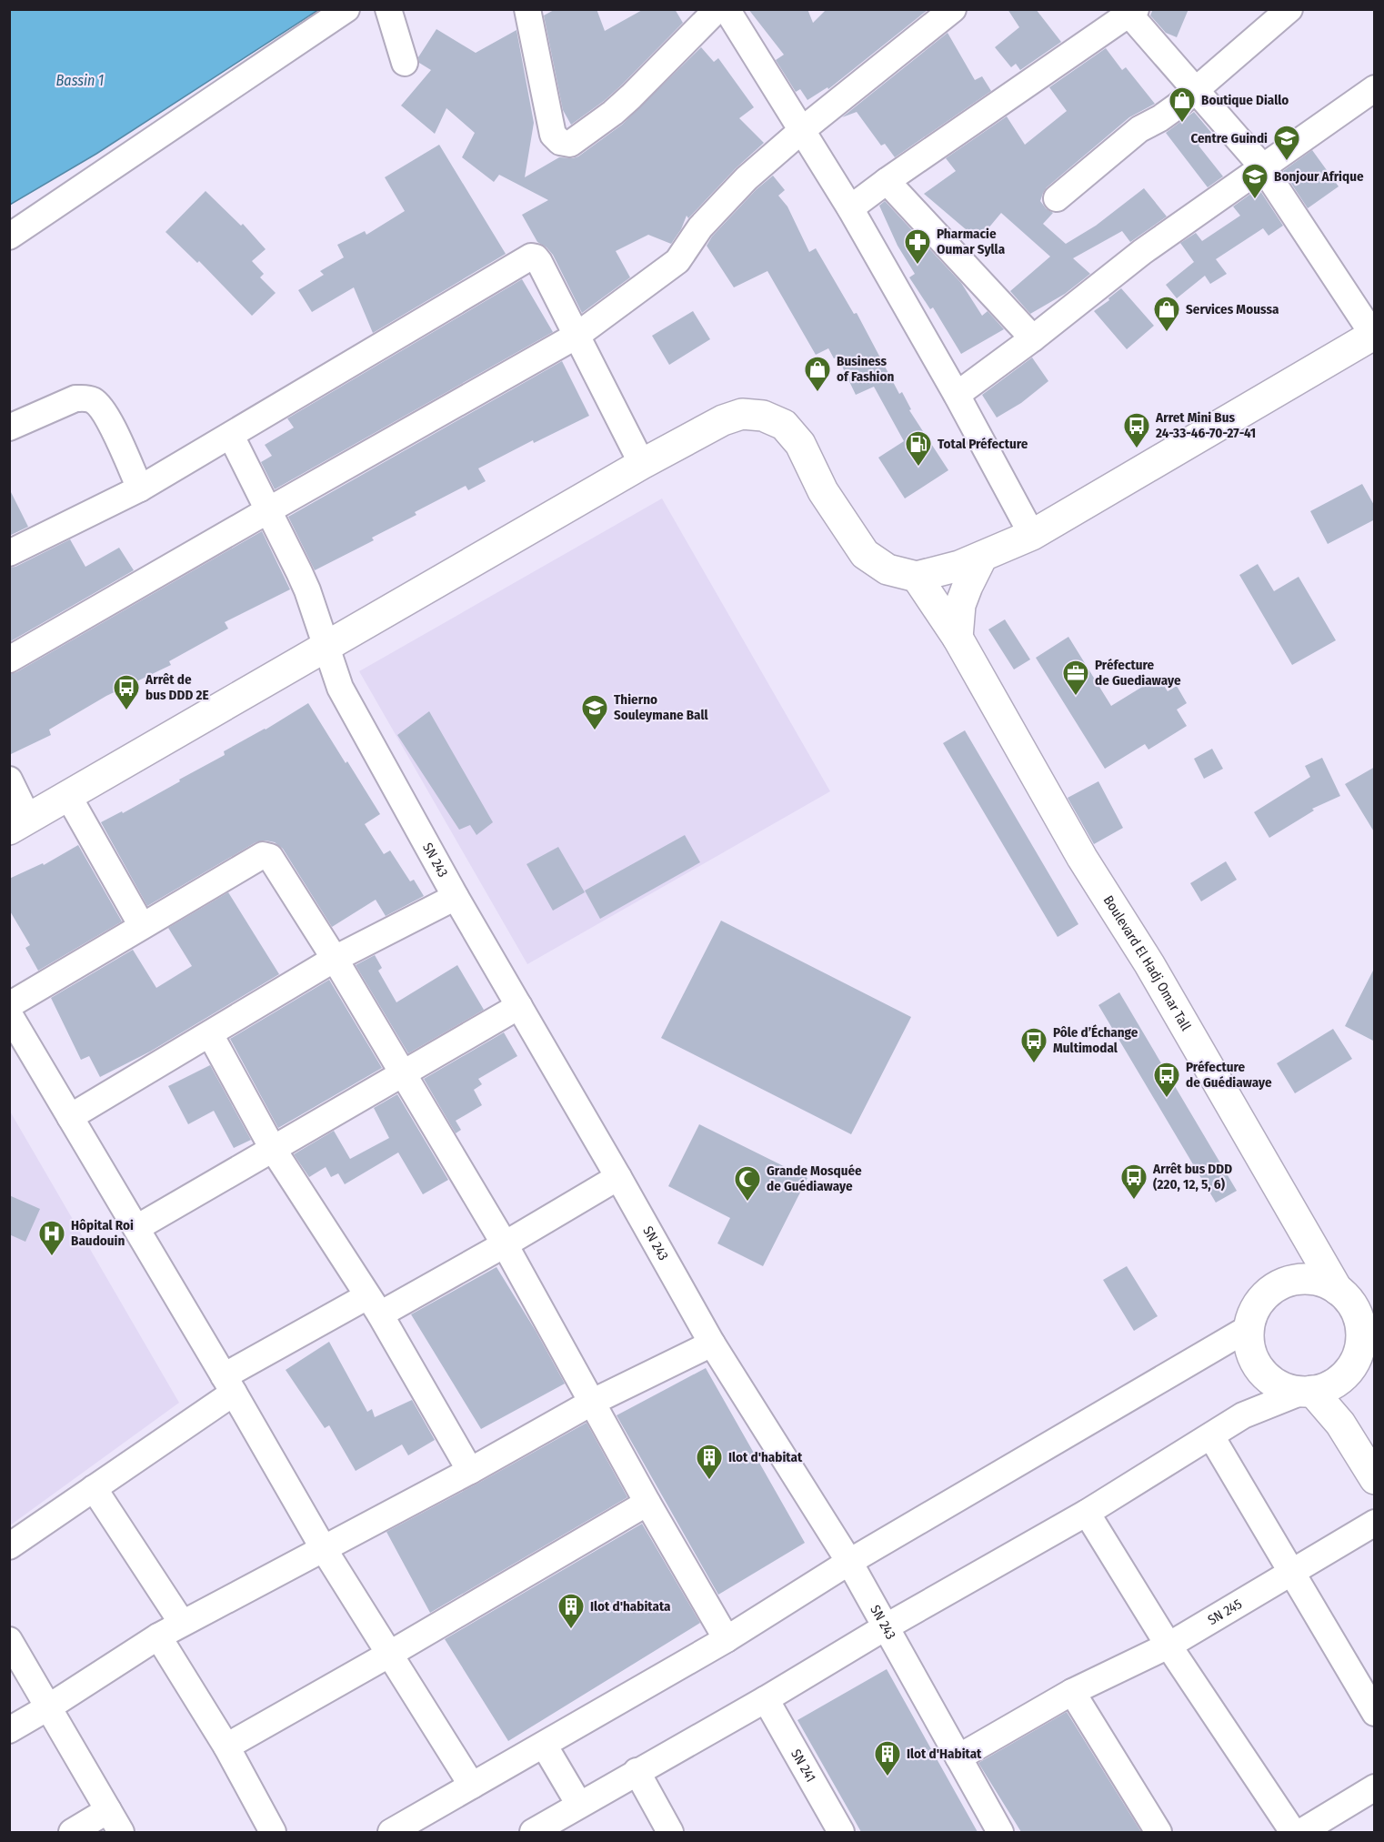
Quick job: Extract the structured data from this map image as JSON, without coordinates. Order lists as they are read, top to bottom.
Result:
{
  "streets": {
    "main road": ["Boulevard El Hadj Omar Tall"],
    "street": ["SN 243", "SN 245", "SN 241"]
  },
  "crossings": [
    ["SN 243", "SN 245"]
  ],
  "water": ["Bassin 1"],
  "places": {
    "shop": ["Boutique Diallo", "Services Moussa", "Business of Fashion"],
    "school or university": ["Centre Guindi", "Bonjour Afrique", "Thierno Souleymane Ball"],
    "pharmacy": ["Pharmacie Oumar Sylla"],
    "bus stop": [
      "Arret Mini Bus 24-33-46-70-27-41",
      "Arrêt de bus DDD 2E",
      "Pôle d’Échange Multimodal",
      "Préfecture de Guédiawaye",
      "Arrêt bus DDD (220, 12, 5, 6)"
    ],
    "fuel station": ["Total Préfecture"],
    "office": ["Préfecture de Guediawaye"],
    "mosque": ["Grande Mosquée de Guédiawaye"],
    "hospital": ["Hôpital Roi Baudouin"],
    "building": ["Ilot d'habitat", "Ilot d'habitata", "Ilot d'Habitat"]
  }
}
